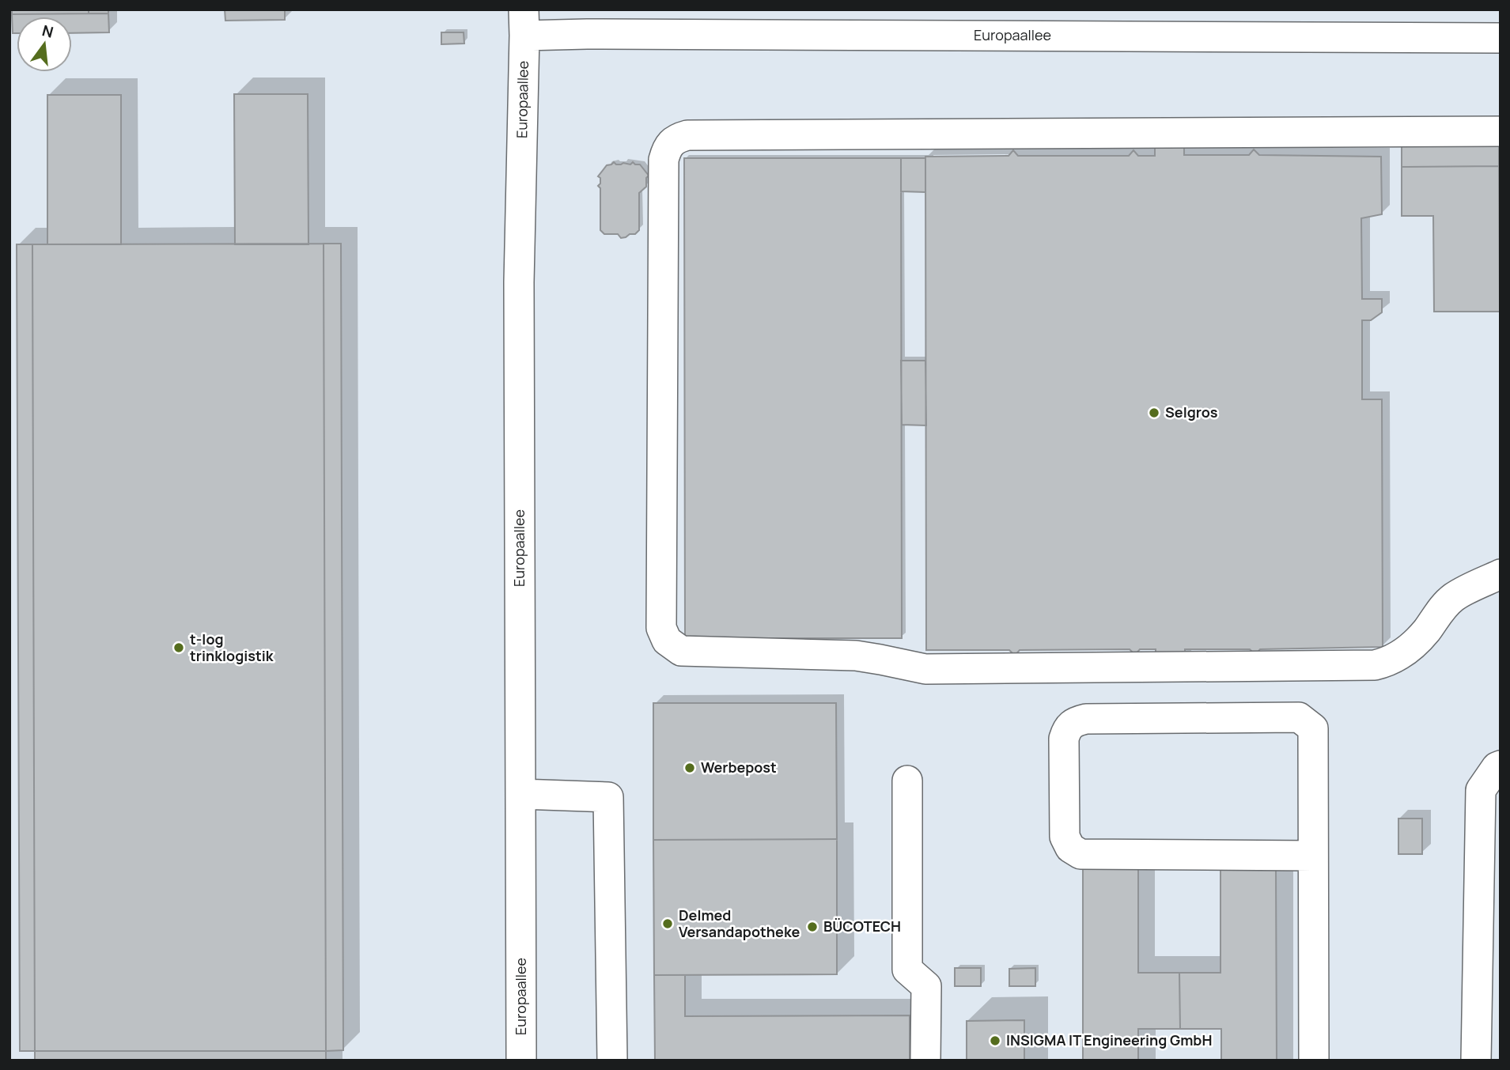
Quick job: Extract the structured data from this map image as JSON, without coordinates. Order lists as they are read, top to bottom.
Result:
{
  "streets": {
    "street": ["Europaallee"]
  },
  "places": [
    "Selgros",
    "t-log trinklogistik",
    "Werbepost",
    "Delmed Versandapotheke",
    "BÜCOTECH",
    "INSIGMA IT Engineering GmbH"
  ],
  "north": "top"
}
